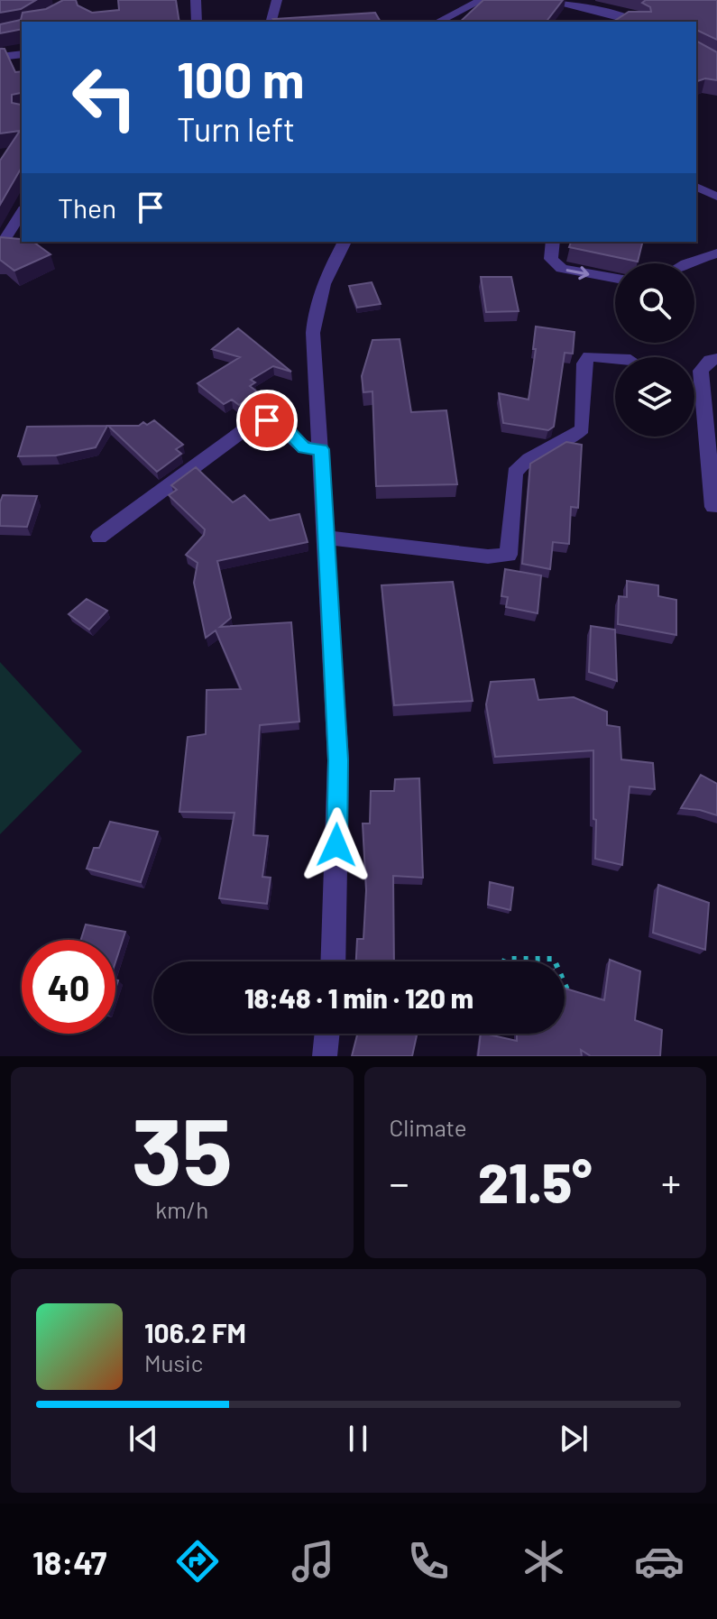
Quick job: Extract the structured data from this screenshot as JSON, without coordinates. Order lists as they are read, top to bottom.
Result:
{
  "page": {
    "turn": ["100 m", "Turn left"],
    "then": "Then",
    "limit": "40",
    "trip": "18:48 · 1 min · 120 m",
    "tile": [
      ["35", "km/h"],
      "Climate"
    ],
    "heat": ["−", "21.5°", "+"],
    "song": ["106.2 FM", "Music"],
    "tabs": "18:47"
  }
}
